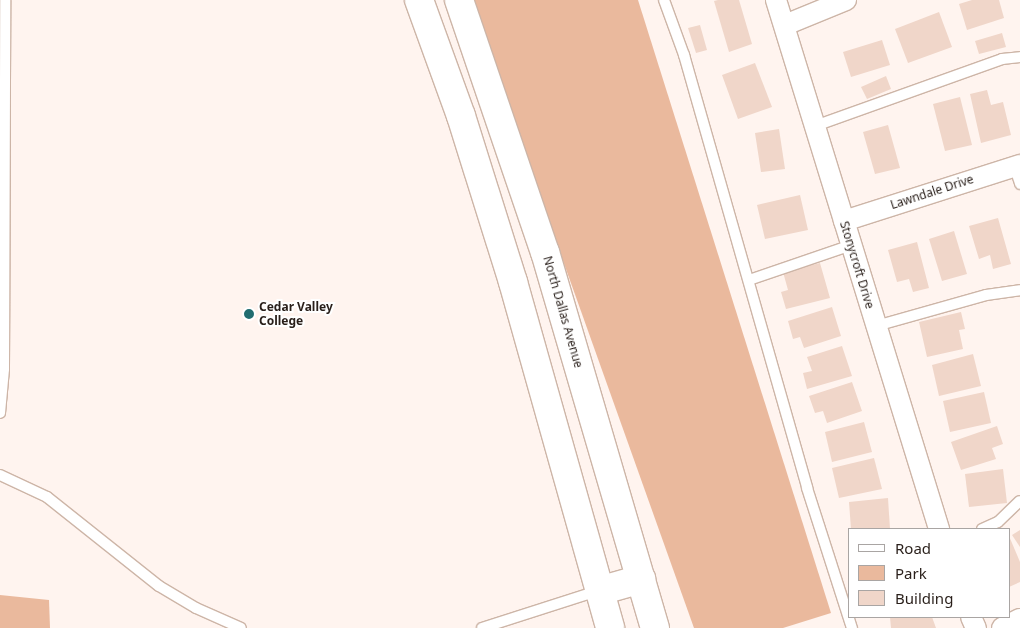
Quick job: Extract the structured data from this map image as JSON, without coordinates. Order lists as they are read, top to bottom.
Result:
{
  "streets": {
    "main road": ["North Dallas Avenue"],
    "street": ["Lawndale Drive", "Stonycroft Drive"]
  },
  "crossings": [
    ["Lawndale Drive", "Stonycroft Drive"]
  ],
  "places": ["Cedar Valley College"],
  "legend": ["Road", "Park", "Building"]
}
